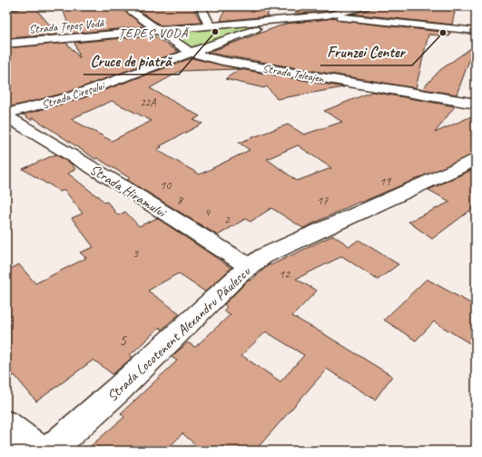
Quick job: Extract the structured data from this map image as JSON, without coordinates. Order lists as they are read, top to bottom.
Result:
{
  "streets": {
    "street": [
      "Strada Țepeș Vodă",
      "Strada Teleajen",
      "Strada Cireșului",
      "Strada Hiramului",
      "Strada Locotenent Alexandru Păulescu"
    ]
  },
  "crossings": [
    ["Strada Țepeș Vodă", "Strada Teleajen"],
    ["Strada Țepeș Vodă", "Strada Cireșului"],
    ["Strada Teleajen", "Strada Cireșului"],
    ["Strada Cireșului", "Strada Hiramului"],
    ["Strada Hiramului", "Strada Locotenent Alexandru Păulescu"]
  ],
  "districts": ["ȚEPEȘ VODĂ"],
  "places": ["Cruce de piatră", "Frunzei Center"],
  "house_numbers": [
    "22A",
    "19",
    "10",
    "8",
    "17",
    "4",
    "2",
    "3",
    "12",
    "5"
  ]
}
